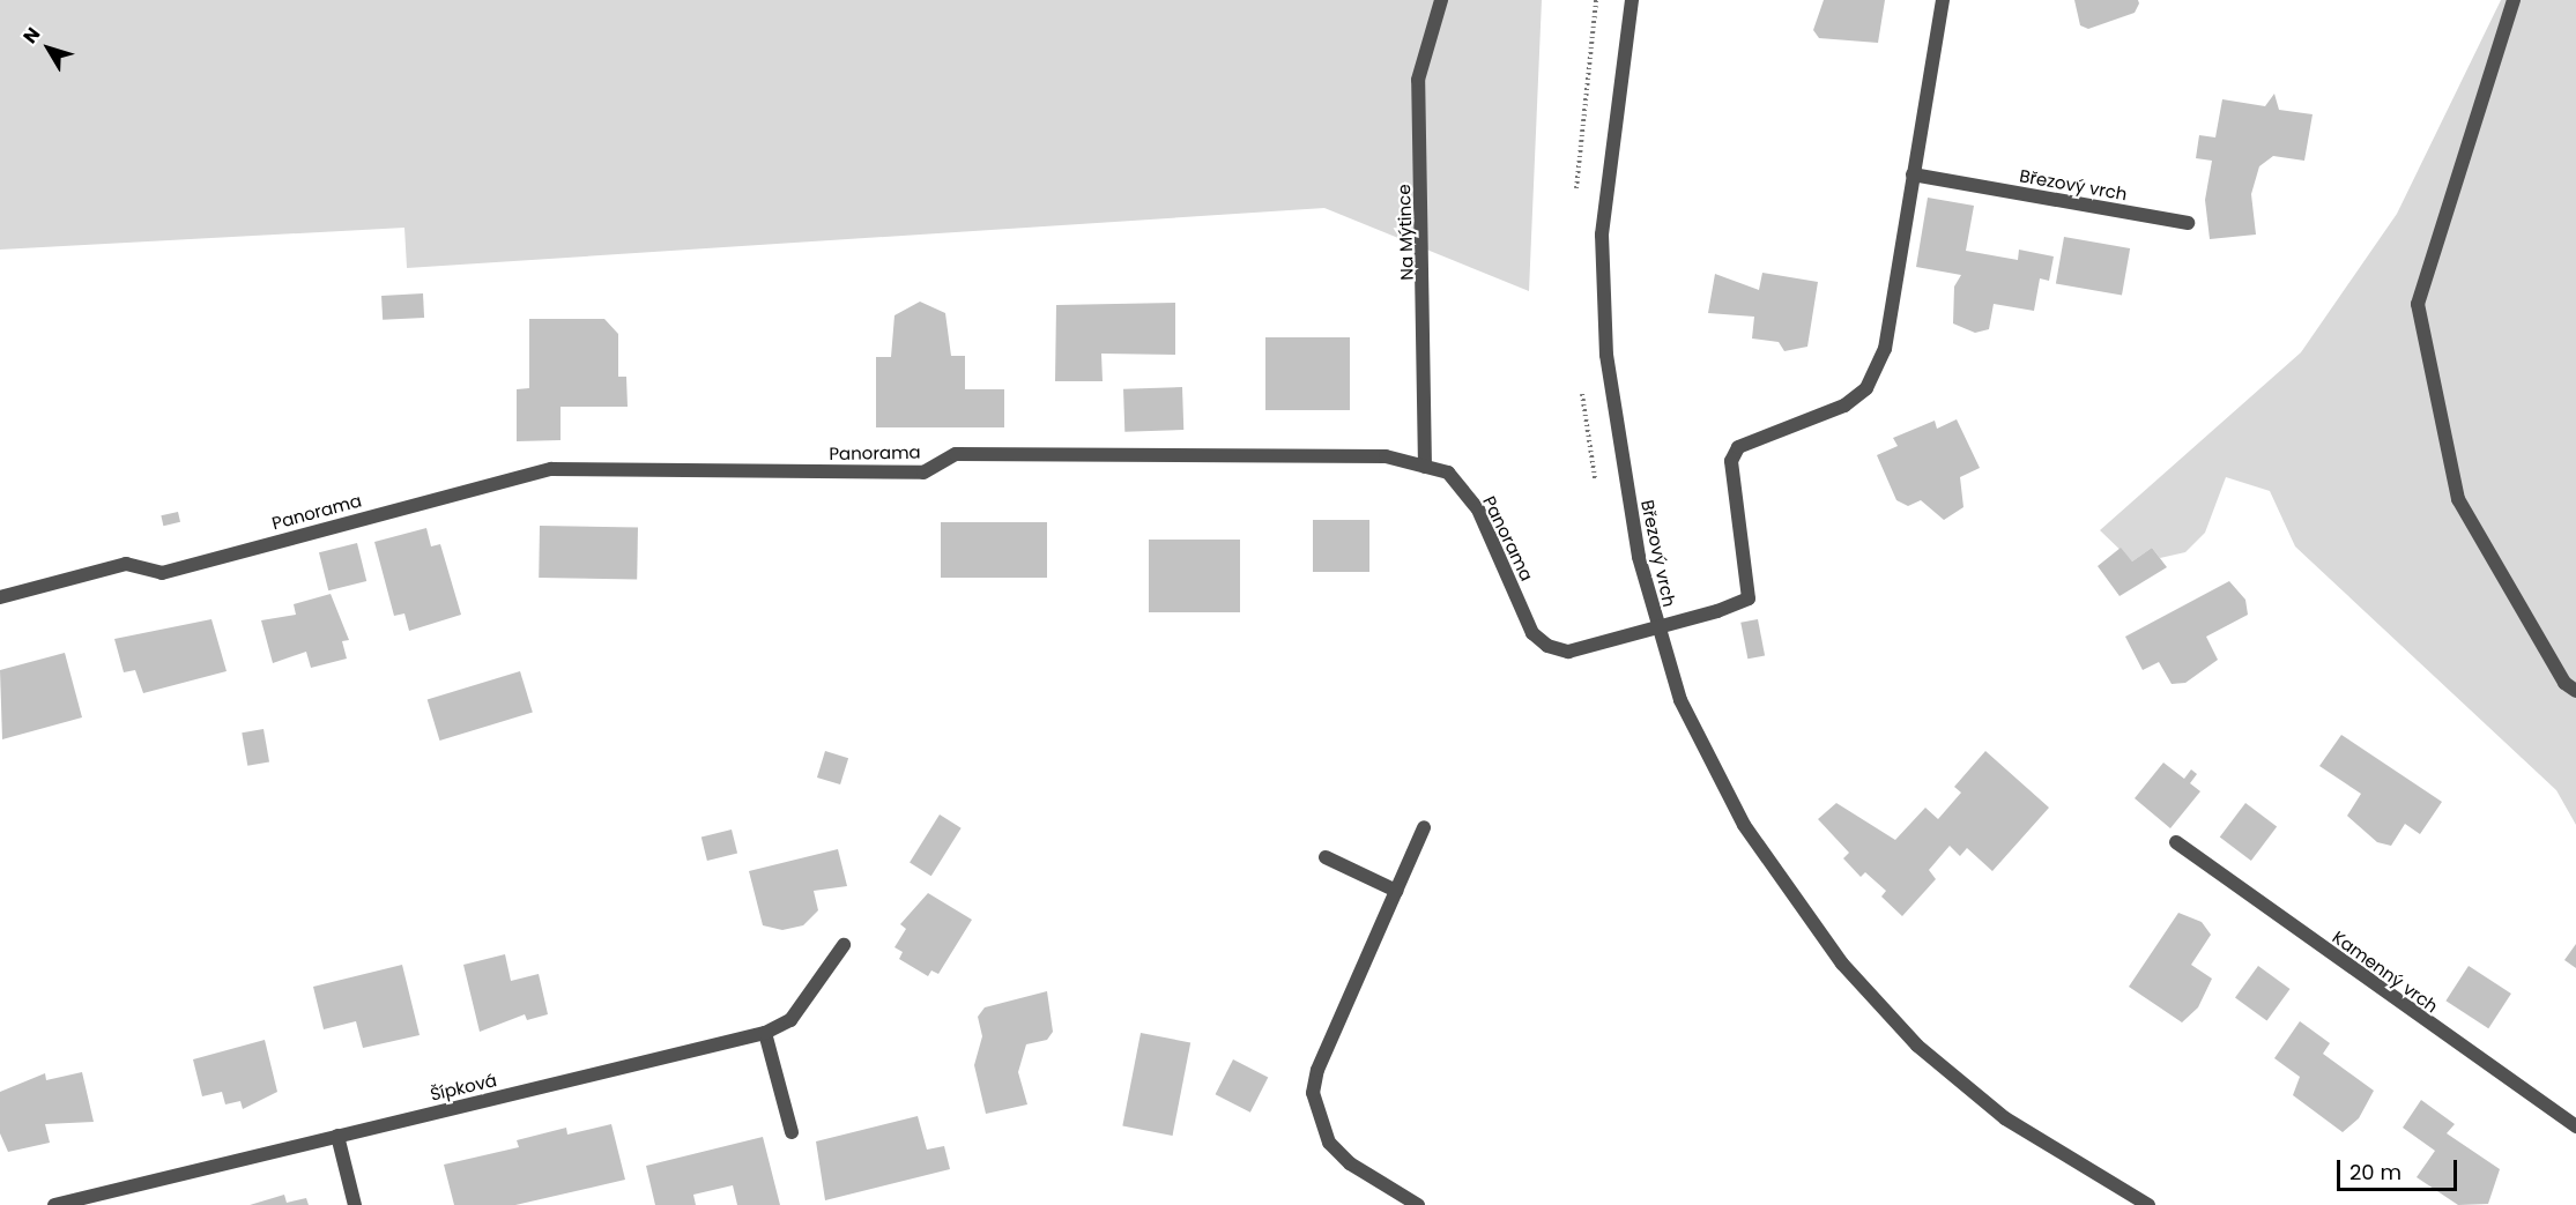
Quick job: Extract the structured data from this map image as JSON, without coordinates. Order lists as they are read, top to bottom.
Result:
{
  "streets": {
    "street": [
      "Březový vrch",
      "Na Mýtince",
      "Panorama",
      "Kamenný vrch",
      "Šípková"
    ]
  },
  "crossings": [
    ["Březový vrch", "Panorama"],
    ["Na Mýtince", "Panorama"]
  ],
  "scale_bar": "20 m",
  "north": "top left"
}
